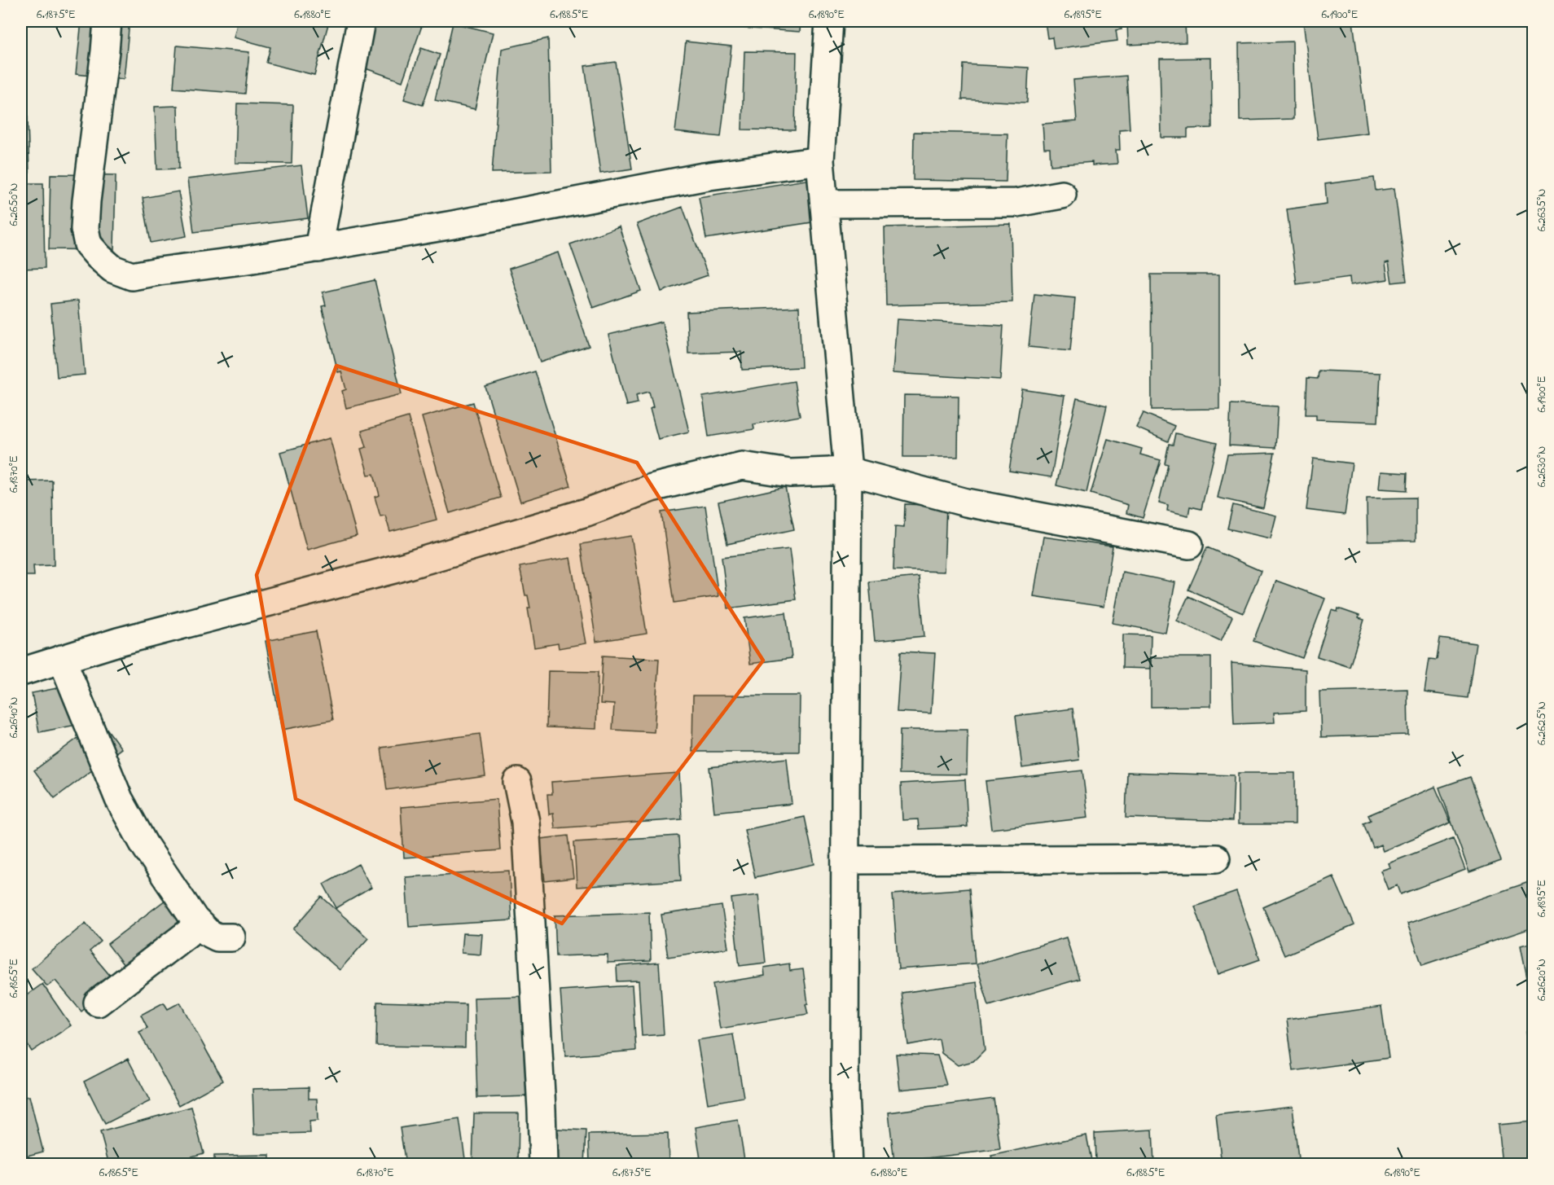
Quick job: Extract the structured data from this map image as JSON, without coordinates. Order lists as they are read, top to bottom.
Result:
{
  "coordinates": [
    "6.1875°E",
    "6.1880°E",
    "6.1885°E",
    "6.1890°E",
    "6.1895°E",
    "6.1900°E",
    "6.2650°N",
    "6.2635°N",
    "6.2630°N",
    "6.1870°E",
    "6.2640°N",
    "6.2625°N",
    "6.1865°E",
    "6.2620°N"
  ]
}
